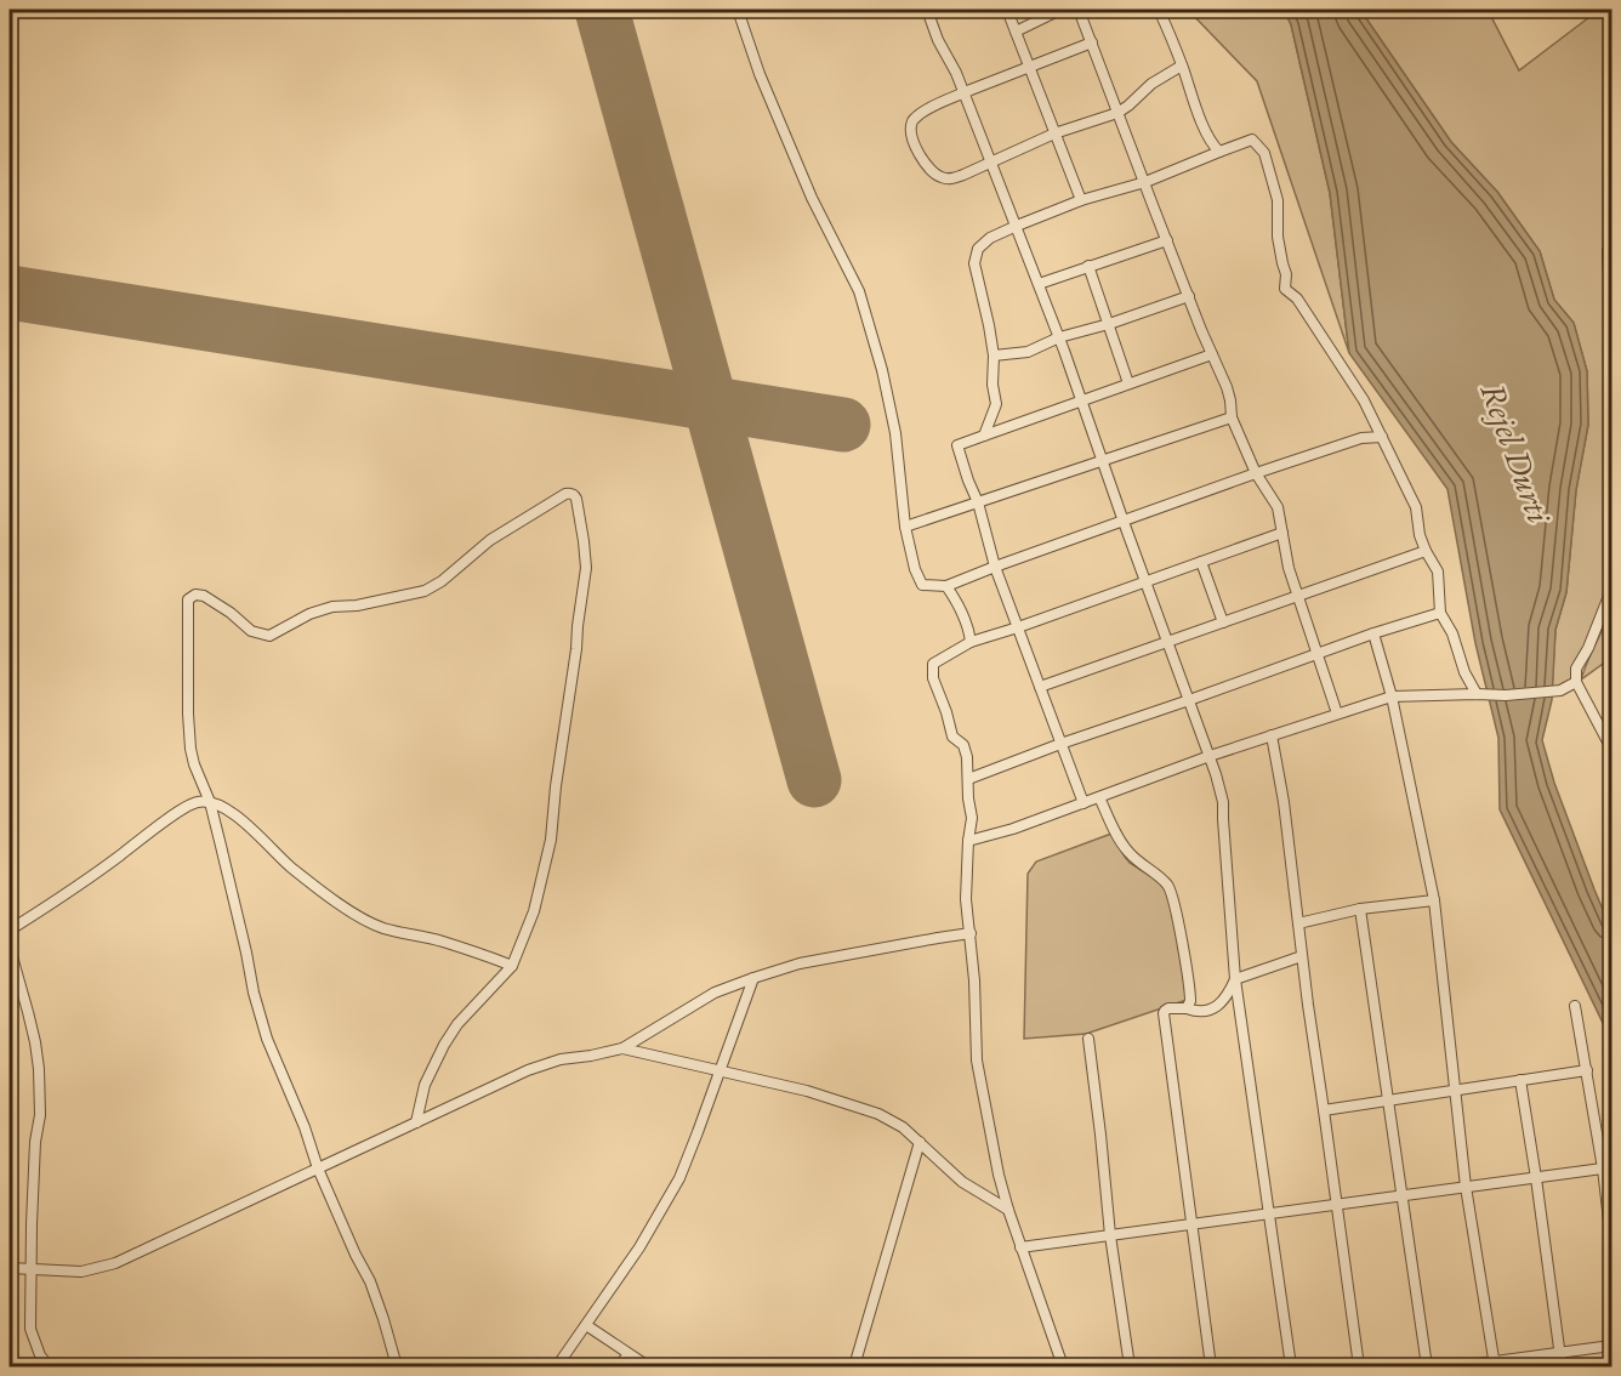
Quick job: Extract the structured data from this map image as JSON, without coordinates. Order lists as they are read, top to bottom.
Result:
{
  "water": ["Rejel Durti"]
}
